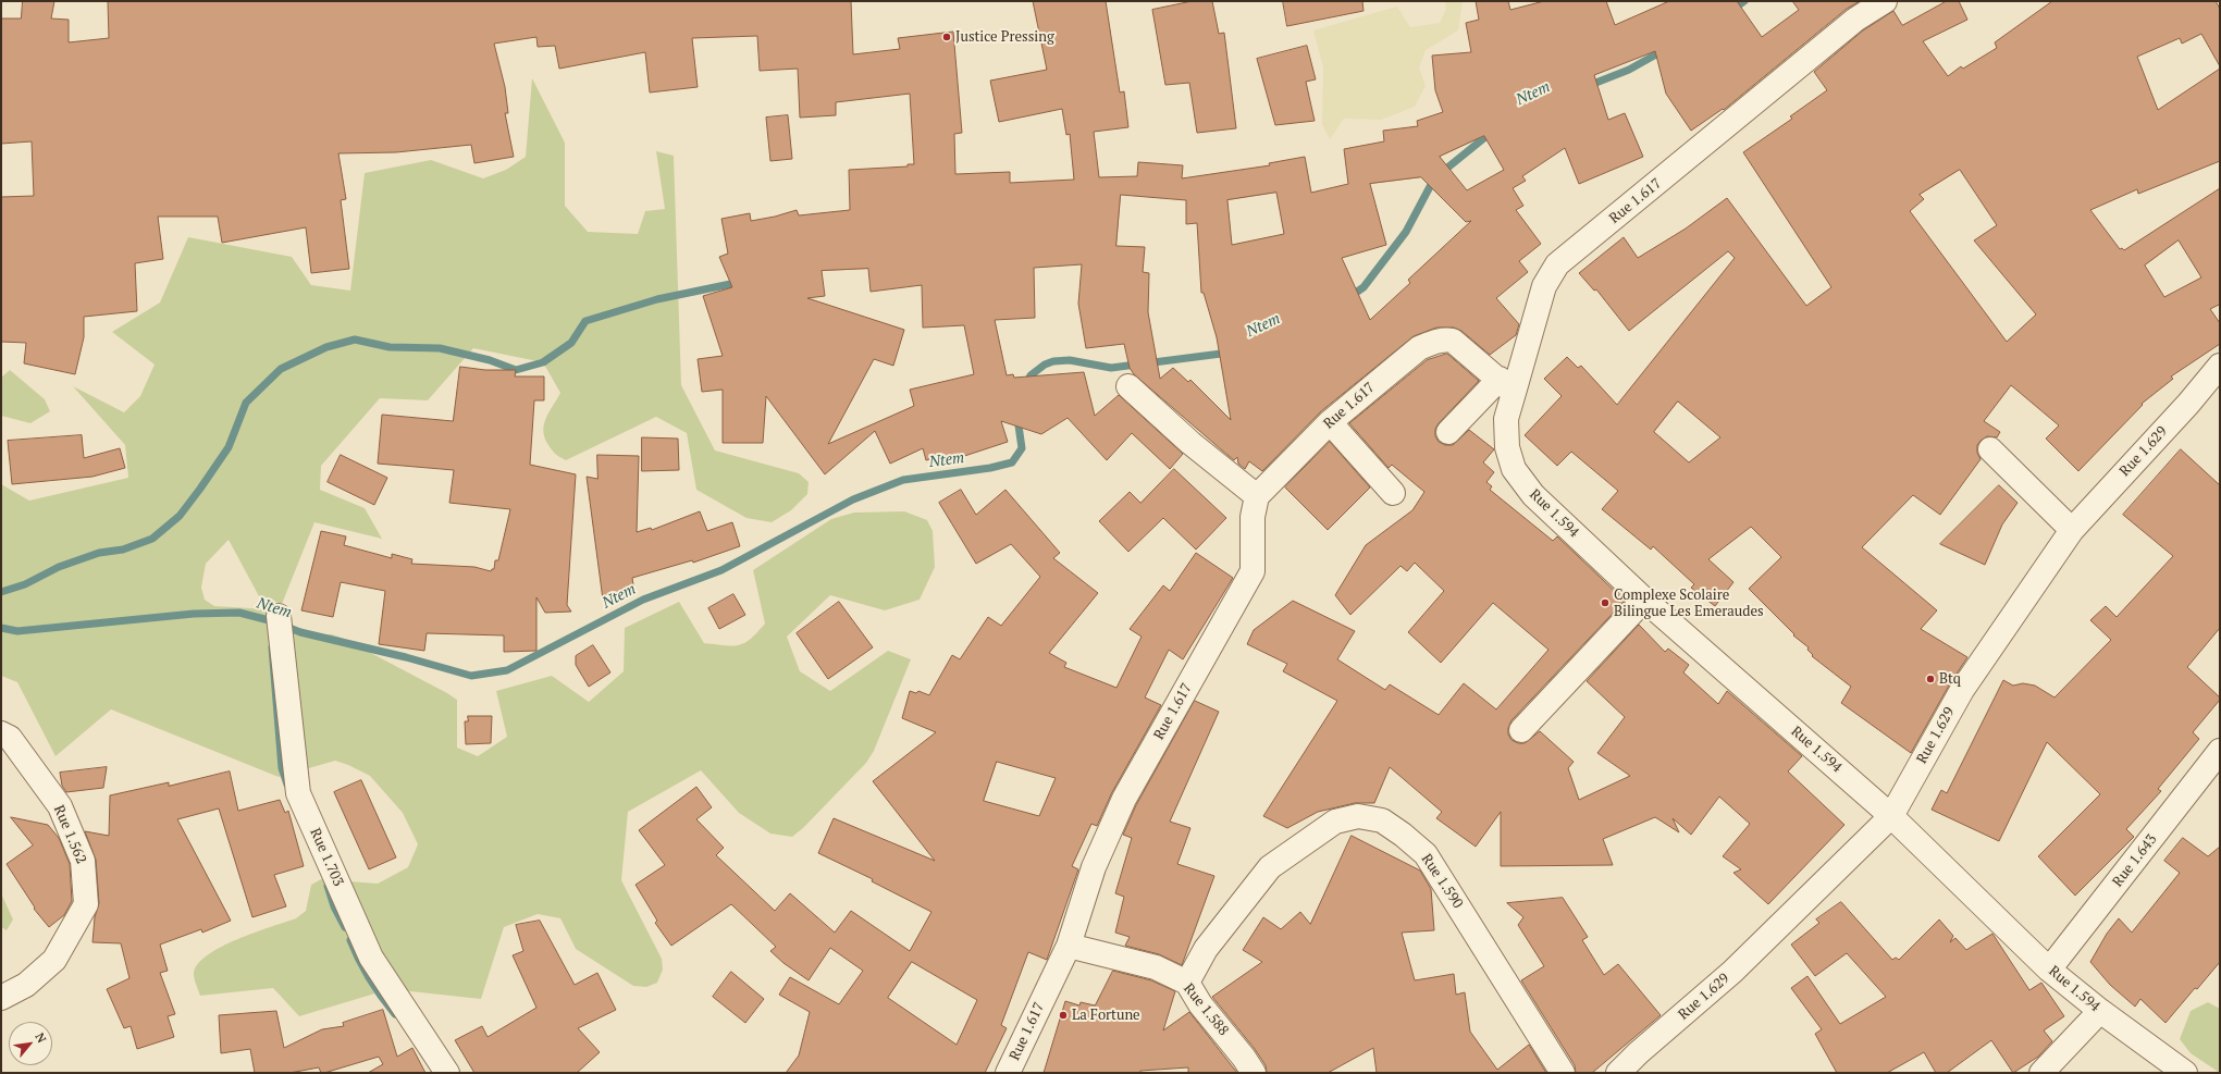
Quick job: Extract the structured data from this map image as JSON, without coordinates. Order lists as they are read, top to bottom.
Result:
{
  "streets": {
    "street": [
      "Rue 1.617",
      "Rue 1.629",
      "Rue 1.594",
      "Rue 1.562",
      "Rue 1.703",
      "Rue 1.643",
      "Rue 1.590",
      "Rue 1.588"
    ]
  },
  "crossings": [
    ["Rue 1.617", "Rue 1.594"],
    ["Rue 1.617", "Rue 1.588"],
    ["Rue 1.629", "Rue 1.594"],
    ["Rue 1.594", "Rue 1.643"],
    ["Rue 1.590", "Rue 1.588"]
  ],
  "water": ["Ntem"],
  "places": [
    "Justice Pressing",
    "Complexe Scolaire Bilingue Les Emeraudes",
    "Btq",
    "La Fortune"
  ],
  "north": "top right"
}
